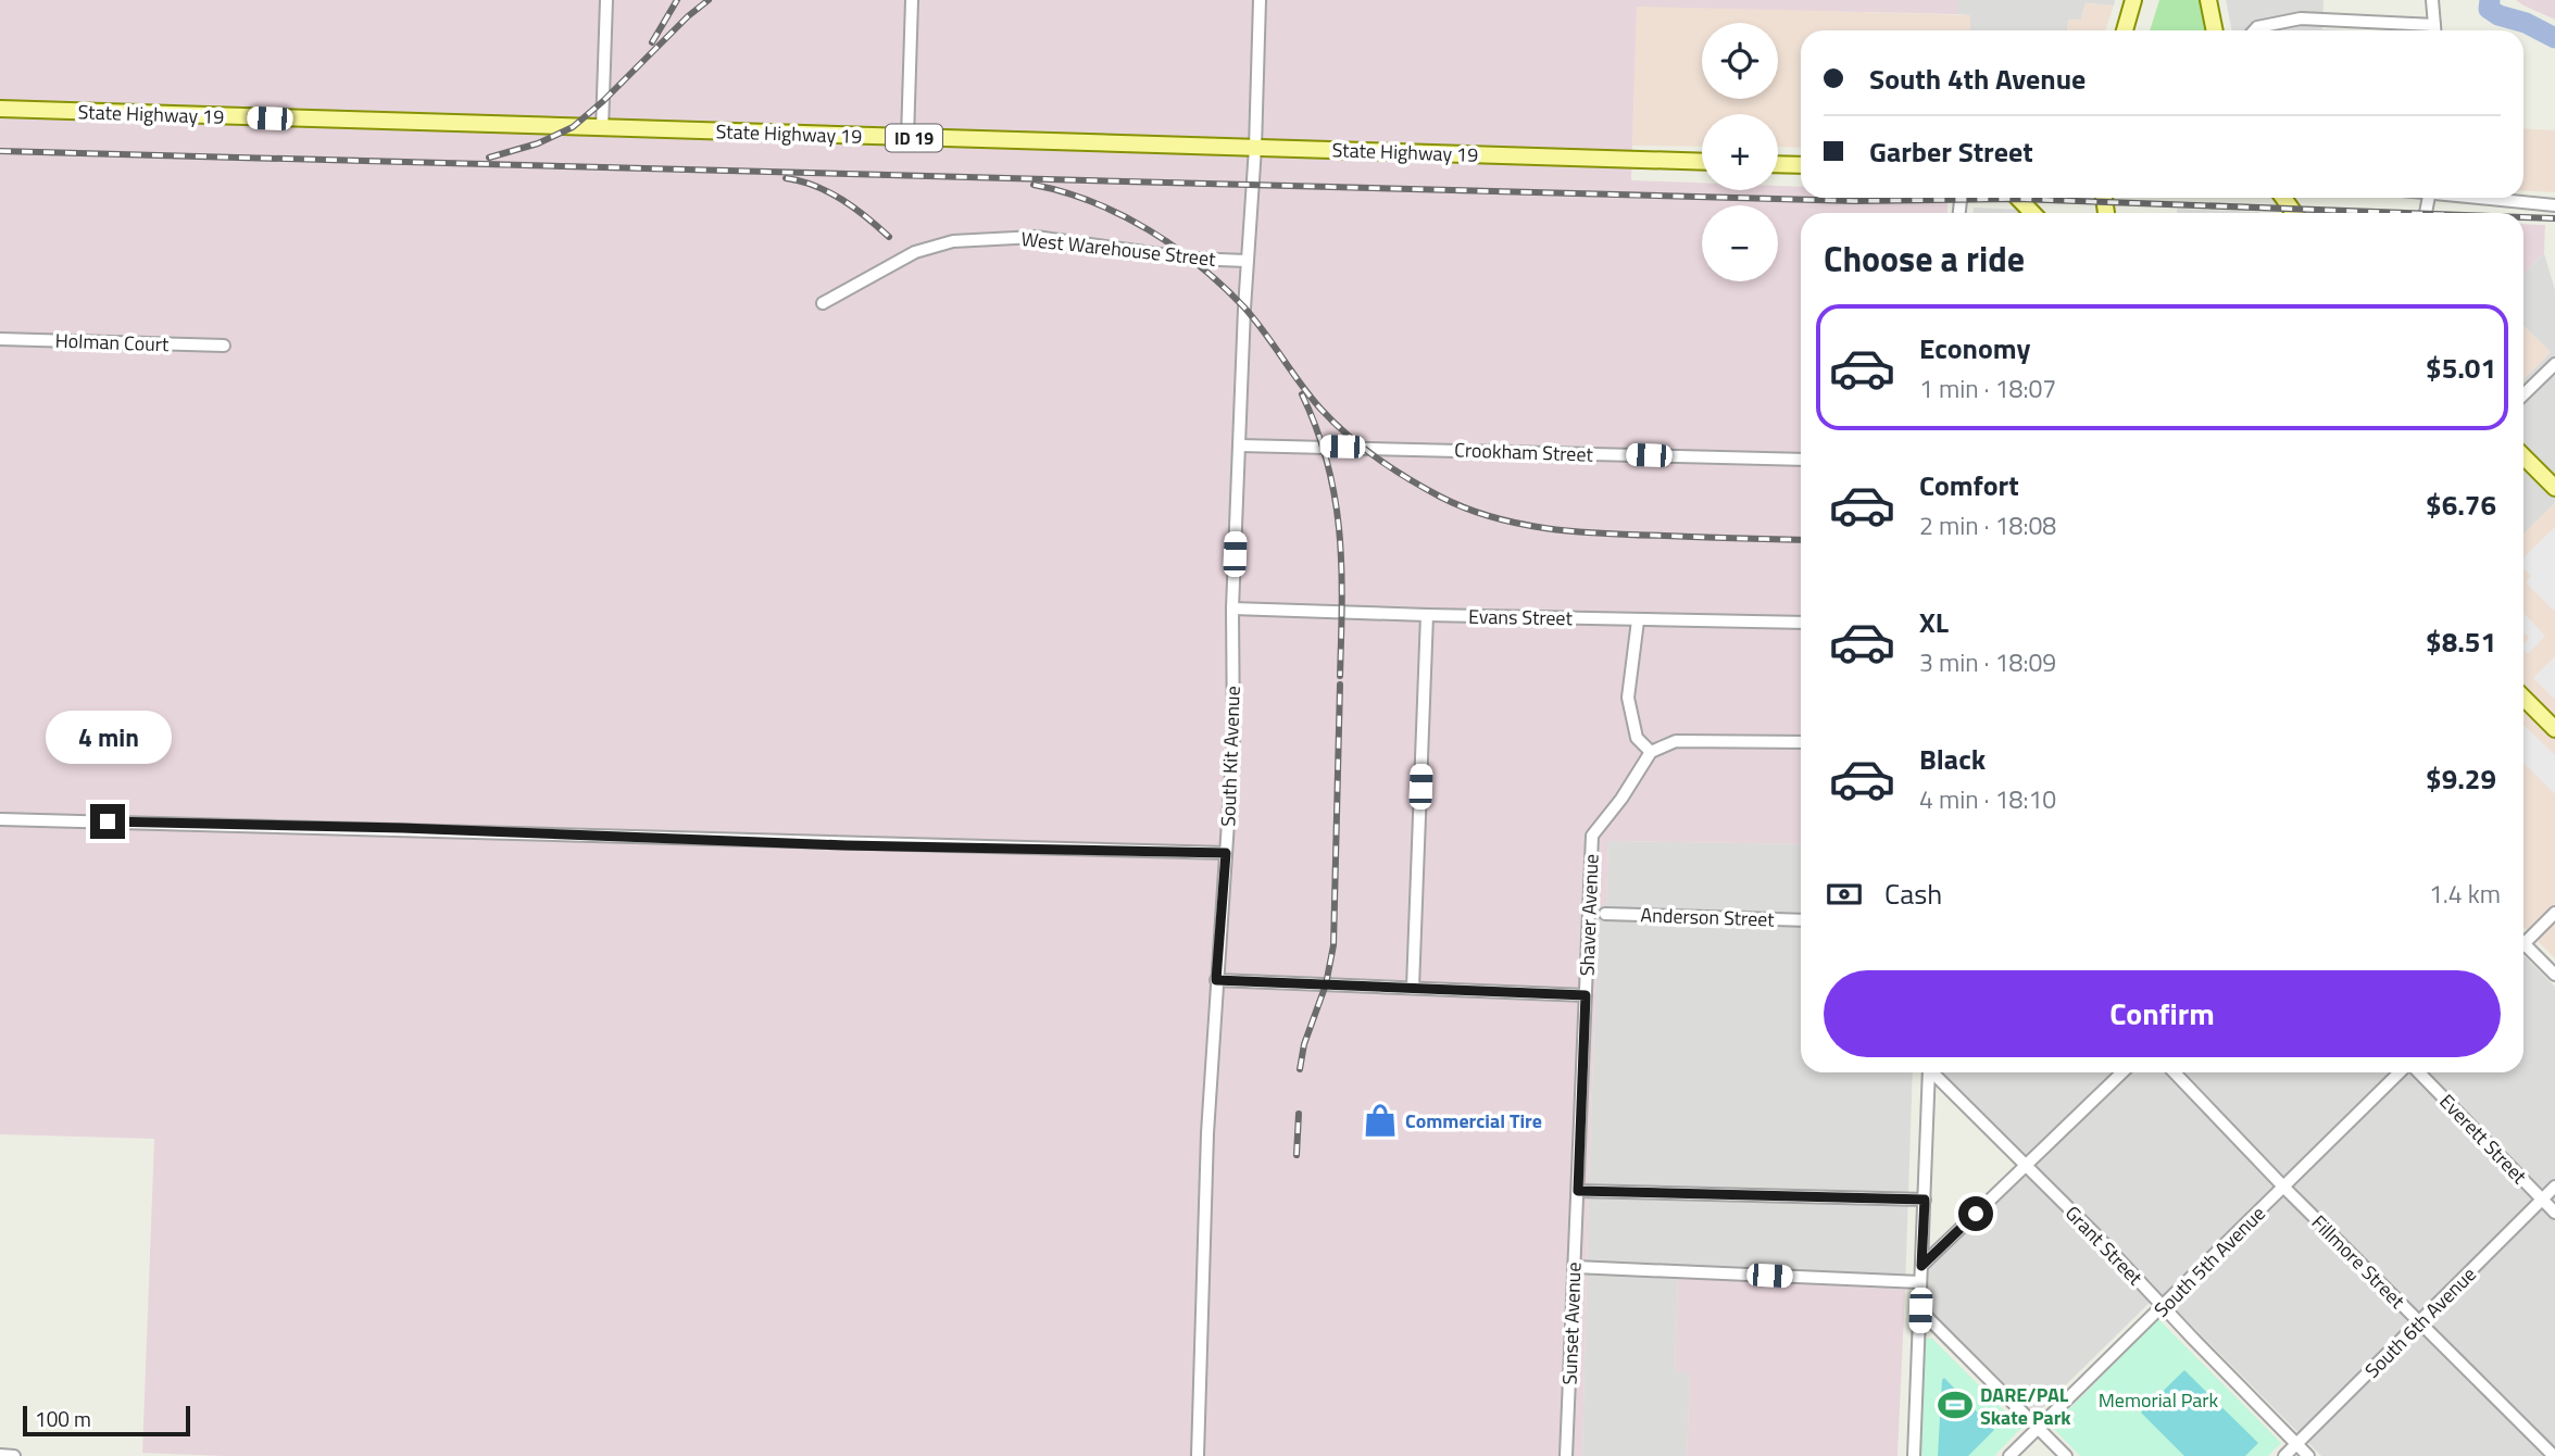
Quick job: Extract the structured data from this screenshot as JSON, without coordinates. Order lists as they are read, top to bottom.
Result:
{
  "streets": {
    "main road": ["State Highway 19", "ID 19"],
    "street": [
      "West Warehouse Street",
      "Holman Court",
      "Crookham Street",
      "Evans Street",
      "South Kit Avenue",
      "Shaver Avenue",
      "Anderson Street",
      "Everett Street",
      "Grant Street",
      "South 5th Avenue",
      "Fillmore Street",
      "South 6th Avenue",
      "Sunset Avenue"
    ]
  },
  "crossings": [
    ["State Highway 19", "South Kit Avenue"],
    ["West Warehouse Street", "South Kit Avenue"],
    ["Crookham Street", "South Kit Avenue"],
    ["Evans Street", "South Kit Avenue"],
    ["Shaver Avenue", "Sunset Avenue"],
    ["Everett Street", "South 6th Avenue"],
    ["Grant Street", "South 5th Avenue"],
    ["Grant Street", "South 6th Avenue"],
    ["South 5th Avenue", "Fillmore Street"],
    ["Fillmore Street", "South 6th Avenue"]
  ],
  "parks": ["Memorial Park"],
  "places": {
    "shop": ["Commercial Tire"],
    "sports": ["DARE/PAL Skate Park"]
  },
  "scale_bar": "100 m",
  "page": {
    "map_buttons": ["+", "−"],
    "banner": ["South 4th Avenue", "Garber Street"],
    "heading": "Choose a ride",
    "list": [
      {
        "name": "Economy",
        "note": "1 min · 18:07",
        "value": "$5.01"
      },
      {
        "name": "Comfort",
        "note": "2 min · 18:08",
        "value": "$6.76"
      },
      {
        "name": "XL",
        "note": "3 min · 18:09",
        "value": "$8.51"
      },
      {
        "name": "Black",
        "note": "4 min · 18:10",
        "value": "$9.29"
      }
    ],
    "bubble": "4 min",
    "pay": ["Cash", "1.4 km"],
    "buttons": "Confirm",
    "scale": "100 m"
  }
}
